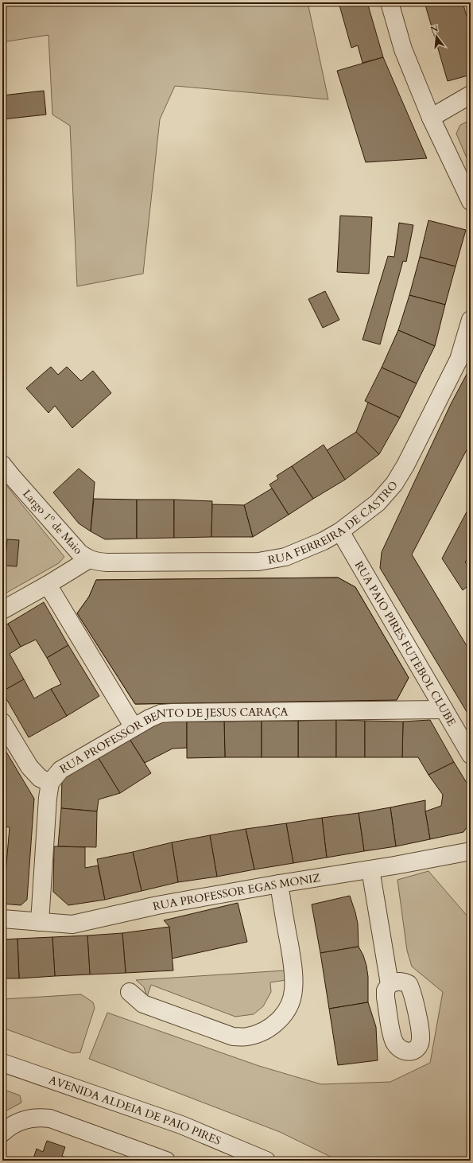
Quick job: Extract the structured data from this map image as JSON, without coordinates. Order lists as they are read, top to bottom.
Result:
{
  "streets": {
    "street": [
      "RUA FERREIRA DE CASTRO",
      "Largo 1º de Maio",
      "RUA PAIO PIRES FUTEBOL CLUBE",
      "RUA PROFESSOR BENTO DE JESUS CARAÇA",
      "RUA PROFESSOR EGAS MONIZ",
      "AVENIDA ALDEIA DE PAIO PIRES"
    ]
  },
  "crossings": [
    ["RUA FERREIRA DE CASTRO", "Largo 1º de Maio"],
    ["RUA FERREIRA DE CASTRO", "RUA PAIO PIRES FUTEBOL CLUBE"],
    ["RUA PAIO PIRES FUTEBOL CLUBE", "RUA PROFESSOR BENTO DE JESUS CARAÇA"],
    ["RUA PROFESSOR BENTO DE JESUS CARAÇA", "RUA PROFESSOR EGAS MONIZ"]
  ],
  "north": "top"
}
